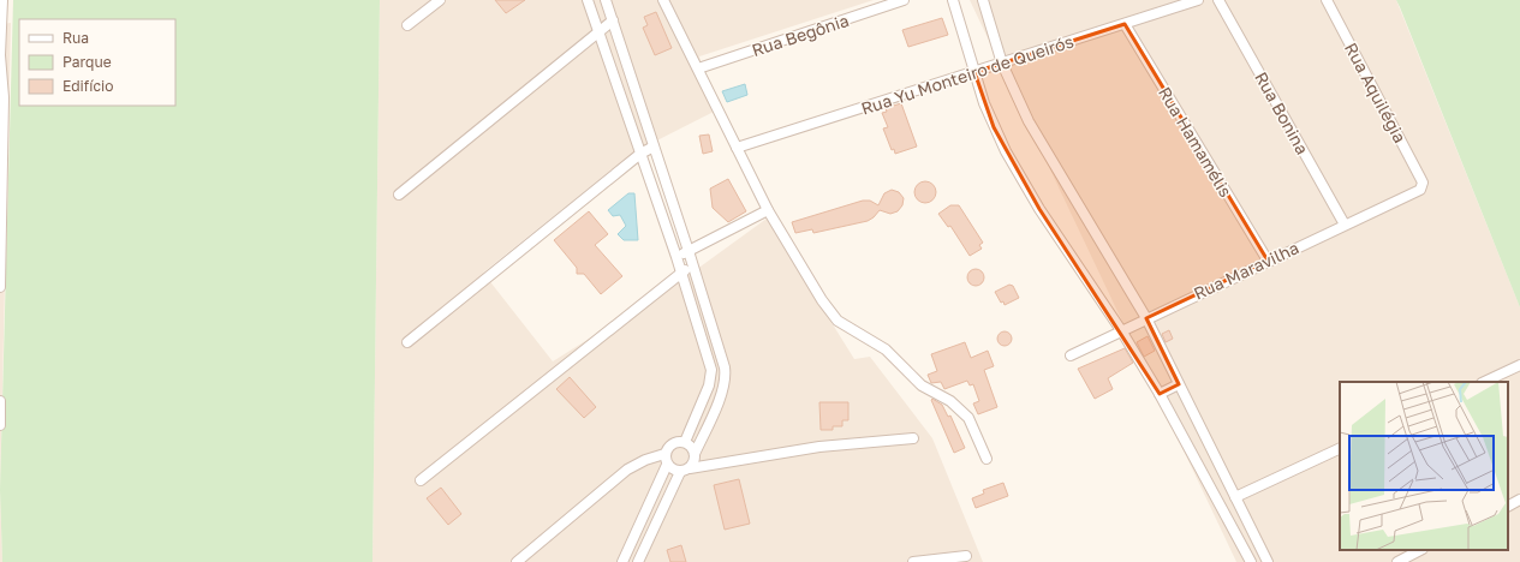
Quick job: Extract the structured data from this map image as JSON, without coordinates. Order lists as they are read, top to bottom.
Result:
{
  "streets": {
    "street": [
      "Rua Begônia",
      "Rua Yu Monteiro de Queirós",
      "Rua Aquilégia",
      "Rua Bonina",
      "Rua Hamamélis",
      "Rua Maravilha"
    ]
  },
  "crossings": [
    ["Rua Yu Monteiro de Queirós", "Rua Hamamélis"],
    ["Rua Aquilégia", "Rua Maravilha"],
    ["Rua Bonina", "Rua Maravilha"],
    ["Rua Hamamélis", "Rua Maravilha"]
  ],
  "legend": ["Rua", "Parque", "Edifício"]
}
